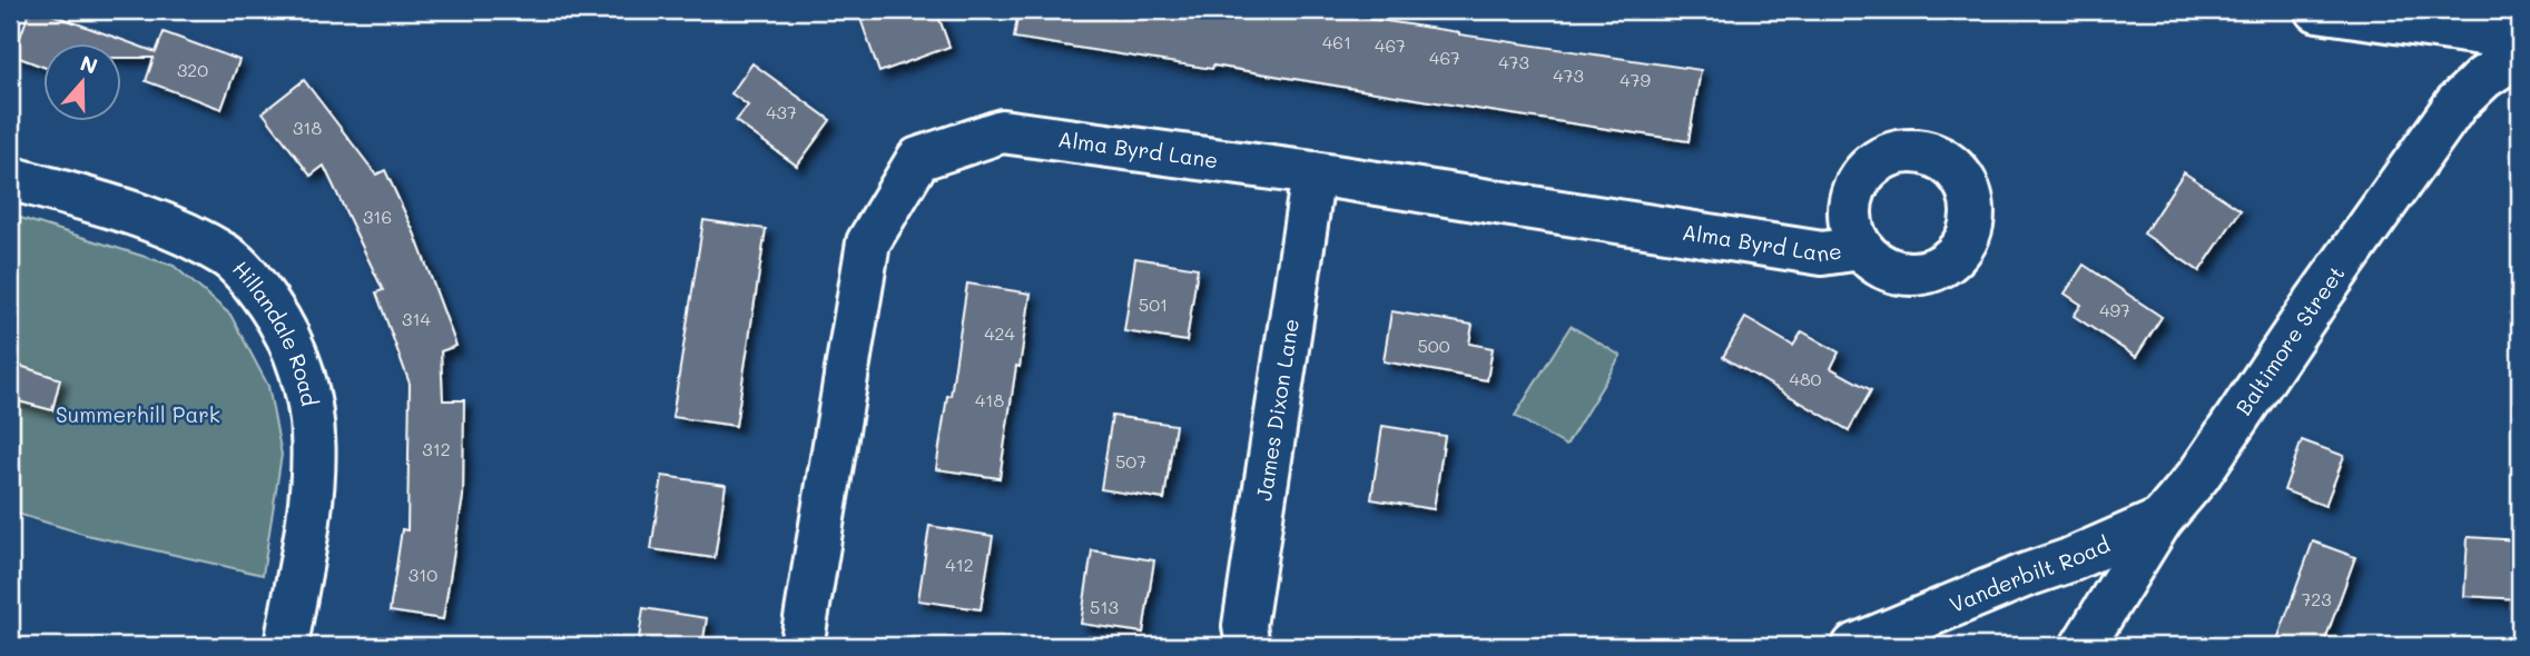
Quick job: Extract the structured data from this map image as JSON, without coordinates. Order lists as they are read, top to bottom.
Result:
{
  "streets": {
    "street": [
      "Alma Byrd Lane",
      "Hillandale Road",
      "Baltimore Street",
      "James Dixon Lane",
      "Vanderbilt Road"
    ]
  },
  "crossings": [
    ["Alma Byrd Lane", "James Dixon Lane"],
    ["Baltimore Street", "Vanderbilt Road"]
  ],
  "parks": ["Summerhill Park"],
  "house_numbers": [
    "461",
    "467",
    "467",
    "473",
    "320",
    "473",
    "479",
    "437",
    "318",
    "316",
    "501",
    "497",
    "314",
    "424",
    "500",
    "480",
    "418",
    "312",
    "507",
    "412",
    "310",
    "723",
    "513"
  ],
  "north": "top"
}
